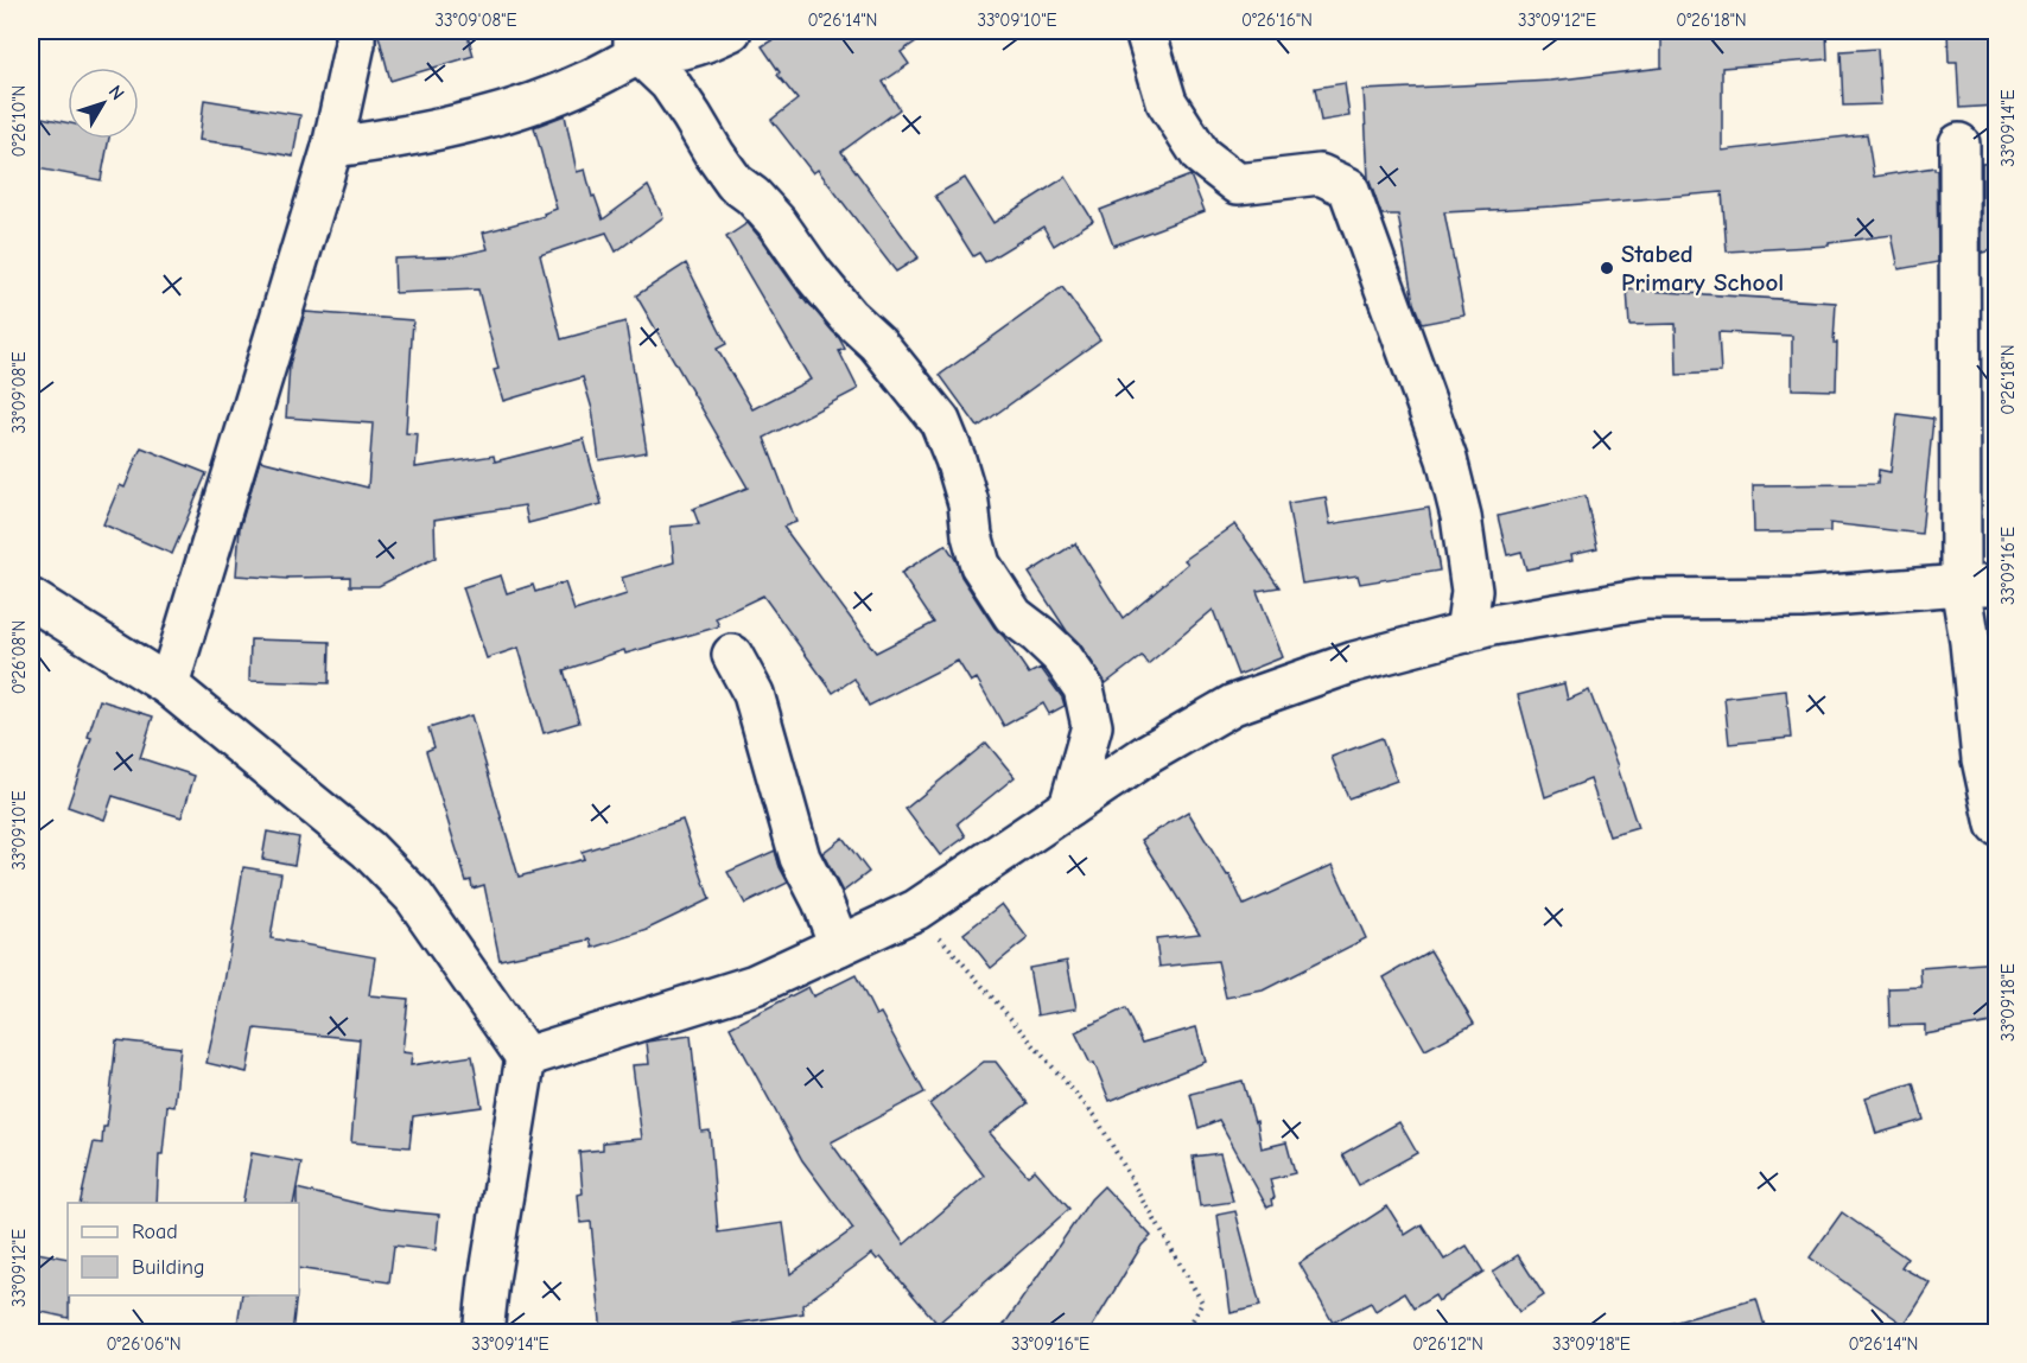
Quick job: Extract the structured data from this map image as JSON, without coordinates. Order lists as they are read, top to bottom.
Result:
{
  "places": ["Stabed Primary School"],
  "legend": ["Road", "Building"],
  "north": "top right",
  "coordinates": [
    "33°09'08\"E",
    "0°26'14\"N",
    "33°09'10\"E",
    "0°26'16\"N",
    "33°09'12\"E",
    "0°26'18\"N",
    "0°26'10\"N",
    "33°09'14\"E",
    "33°09'16\"E",
    "0°26'08\"N",
    "33°09'18\"E",
    "0°26'06\"N",
    "0°26'12\"N"
  ]
}
